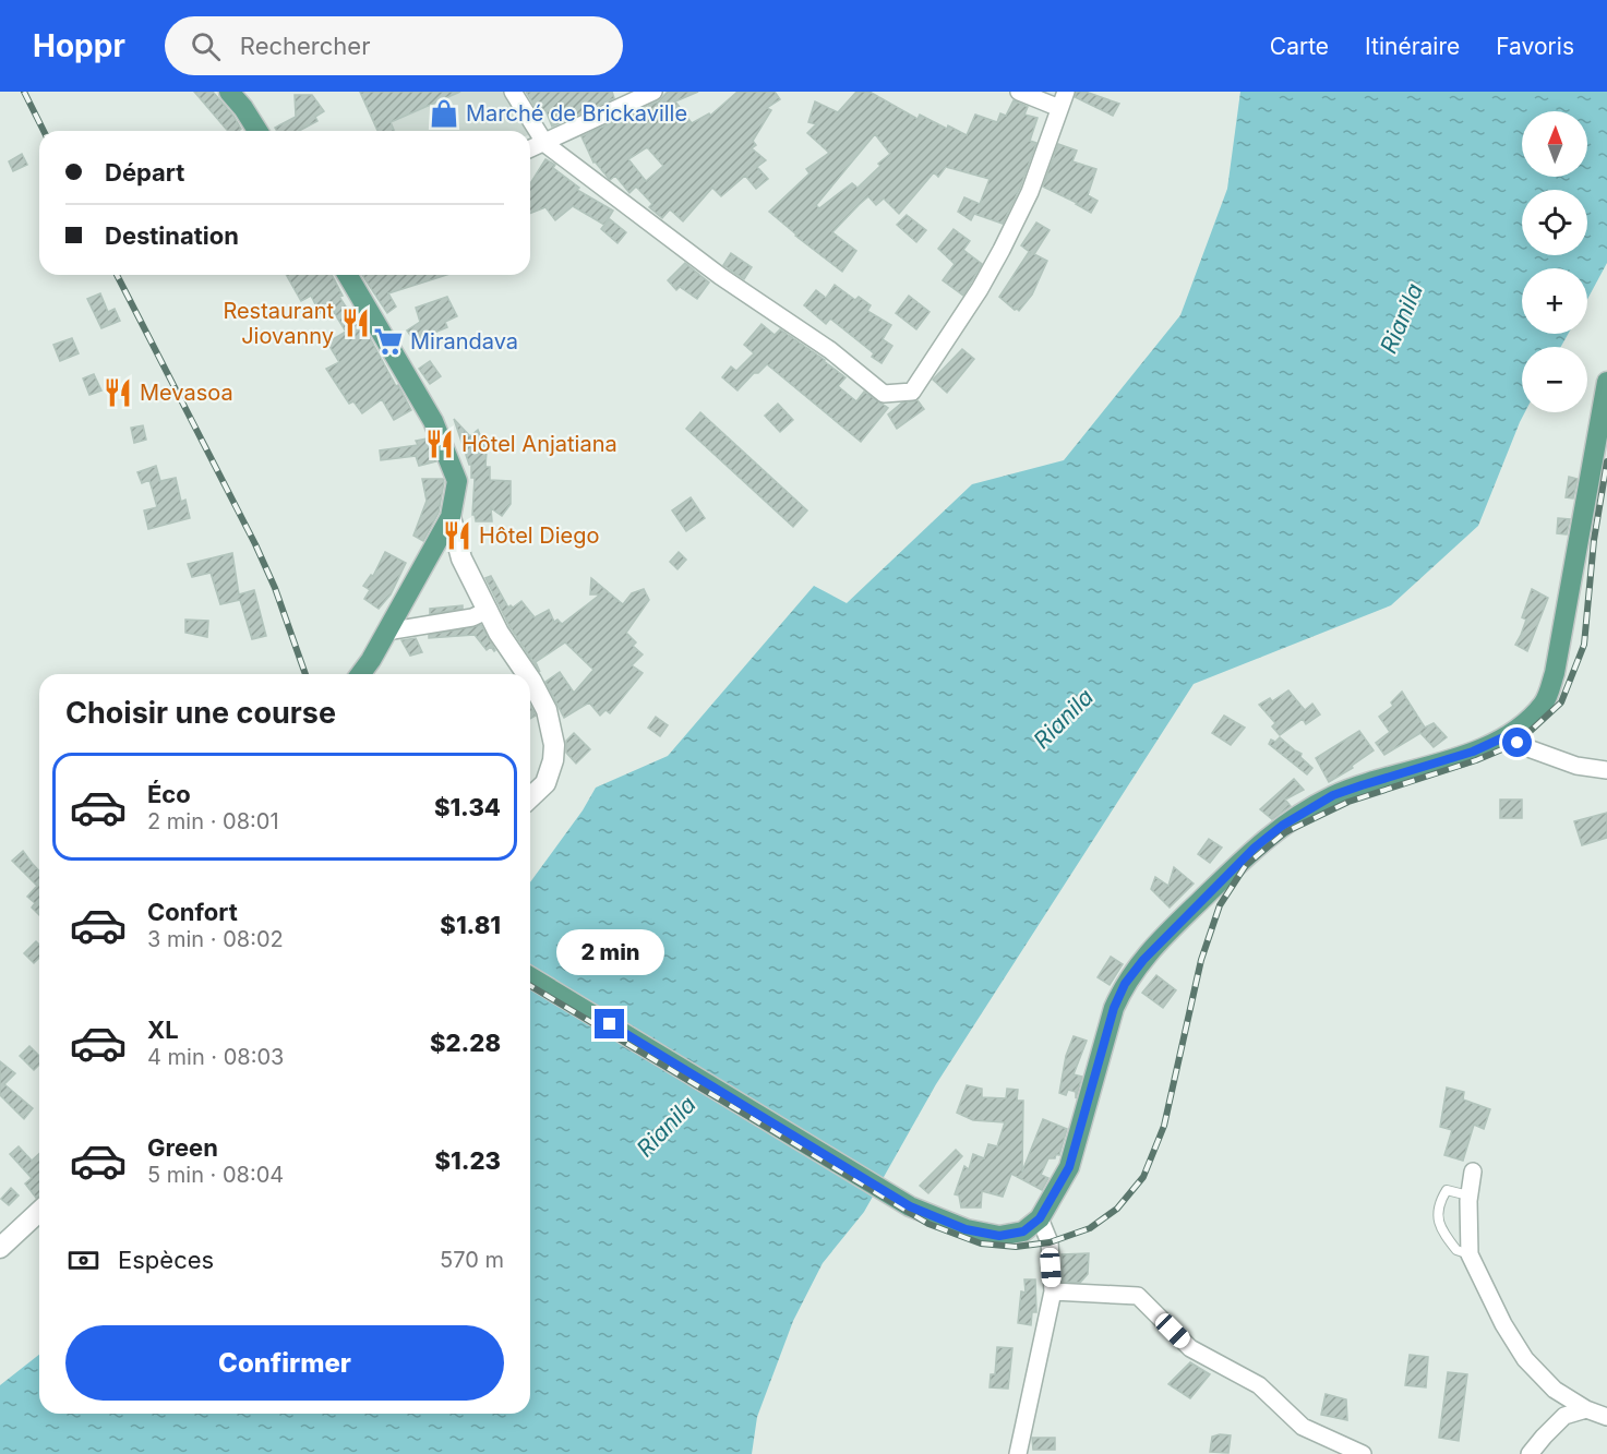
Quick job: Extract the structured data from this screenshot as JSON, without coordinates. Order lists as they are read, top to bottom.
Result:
{
  "water": ["Rianila"],
  "places": {
    "shop": ["Marché de Brickaville"],
    "restaurant": [
      "Restaurant Jiovanny",
      "Mevasoa",
      "Hôtel Anjatiana",
      "Hôtel Diego"
    ],
    "supermarket": ["Mirandava"]
  },
  "north": "top",
  "page": {
    "header": "Hoppr",
    "search": "Rechercher",
    "nav": ["Carte", "Itinéraire", "Favoris"],
    "map_buttons": ["+", "−"],
    "banner": ["Départ", "Destination"],
    "heading": "Choisir une course",
    "list": [
      {
        "name": "Éco",
        "note": "2 min · 08:01",
        "value": "$1.34"
      },
      {
        "name": "Confort",
        "note": "3 min · 08:02",
        "value": "$1.81"
      },
      {
        "name": "XL",
        "note": "4 min · 08:03",
        "value": "$2.28"
      },
      {
        "name": "Green",
        "note": "5 min · 08:04",
        "value": "$1.23"
      }
    ],
    "bubble": "2 min",
    "pay": ["Espèces", "570 m"],
    "buttons": "Confirmer"
  }
}
